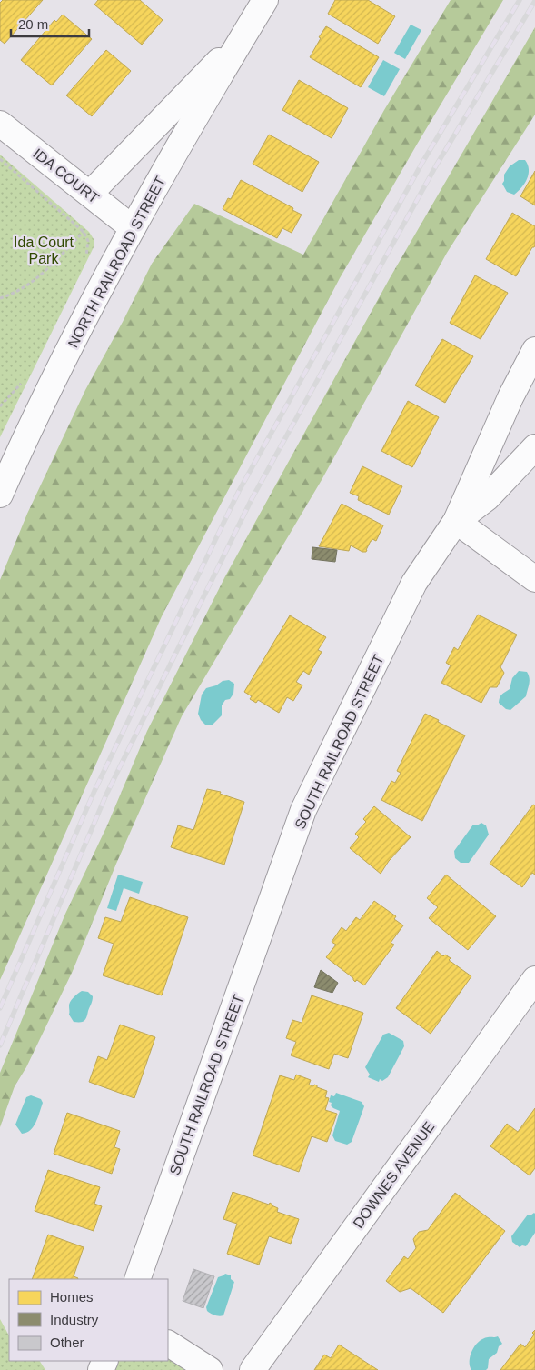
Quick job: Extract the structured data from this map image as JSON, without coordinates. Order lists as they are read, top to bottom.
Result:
{
  "streets": {
    "street": [
      "IDA COURT",
      "NORTH RAILROAD STREET",
      "SOUTH RAILROAD STREET",
      "DOWNES AVENUE"
    ]
  },
  "crossings": [
    ["IDA COURT", "NORTH RAILROAD STREET"]
  ],
  "parks": ["Ida Court Park"],
  "legend": ["Homes", "Industry", "Other"],
  "scale_bar": "20 m"
}
